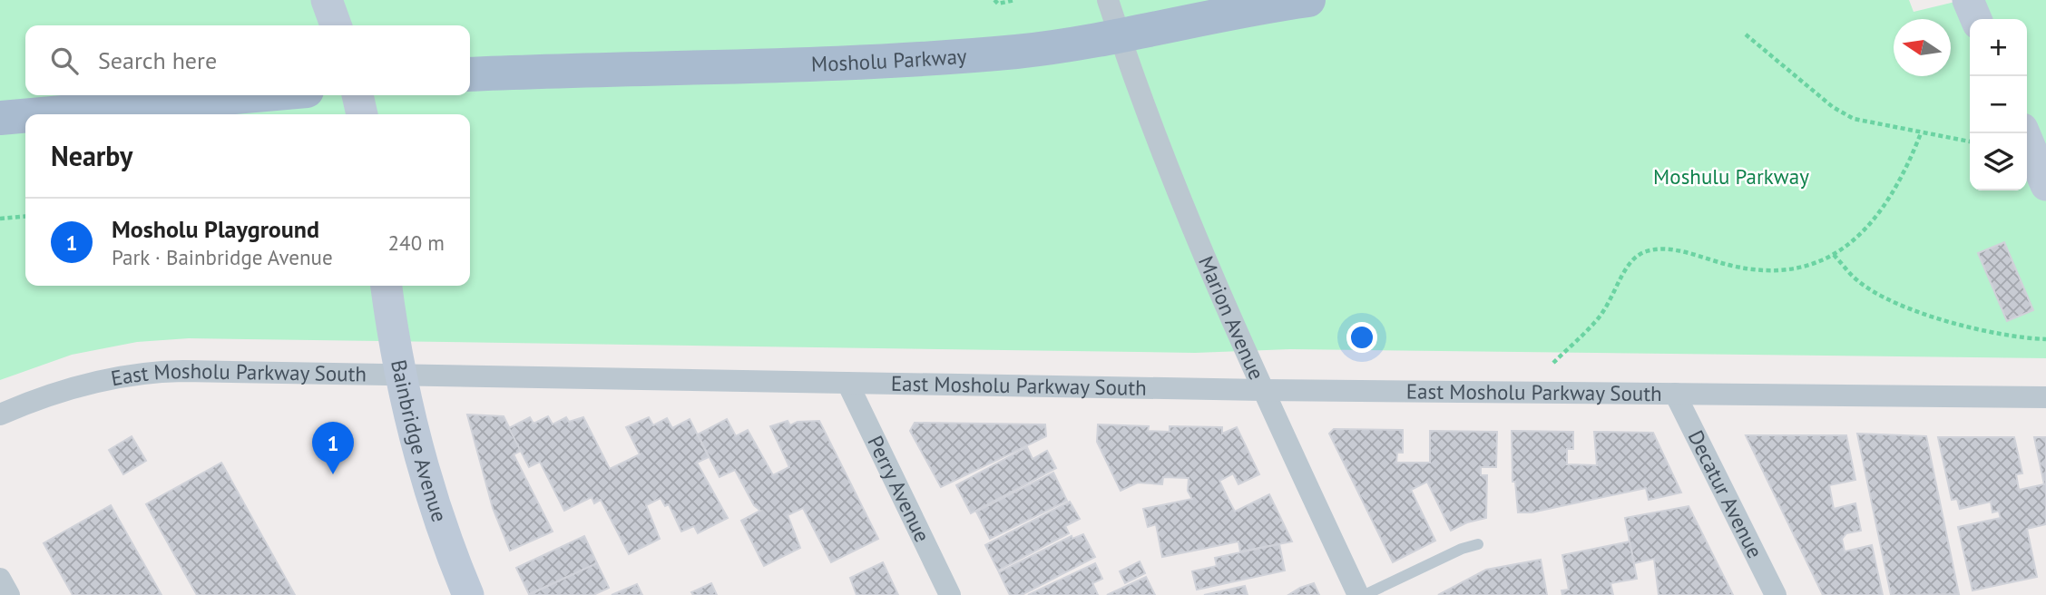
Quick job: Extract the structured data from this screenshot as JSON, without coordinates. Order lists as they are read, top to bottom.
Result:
{
  "streets": {
    "main road": ["Mosholu Parkway", "Bainbridge Avenue"],
    "street": [
      "Marion Avenue",
      "East Mosholu Parkway South",
      "Perry Avenue",
      "Decatur Avenue"
    ]
  },
  "crossings": [
    ["Mosholu Parkway", "Marion Avenue"],
    ["Marion Avenue", "East Mosholu Parkway South"],
    ["East Mosholu Parkway South", "Bainbridge Avenue"],
    ["East Mosholu Parkway South", "Perry Avenue"],
    ["East Mosholu Parkway South", "Decatur Avenue"]
  ],
  "parks": ["Moshulu Parkway"],
  "north": "left",
  "page": {
    "map_buttons": ["+", "−"],
    "search": "Search here",
    "heading": "Nearby",
    "list": [
      {
        "mark": "1",
        "name": "Mosholu Playground",
        "note": "Park · Bainbridge Avenue",
        "value": "240 m"
      }
    ],
    "pins": "1"
  }
}
